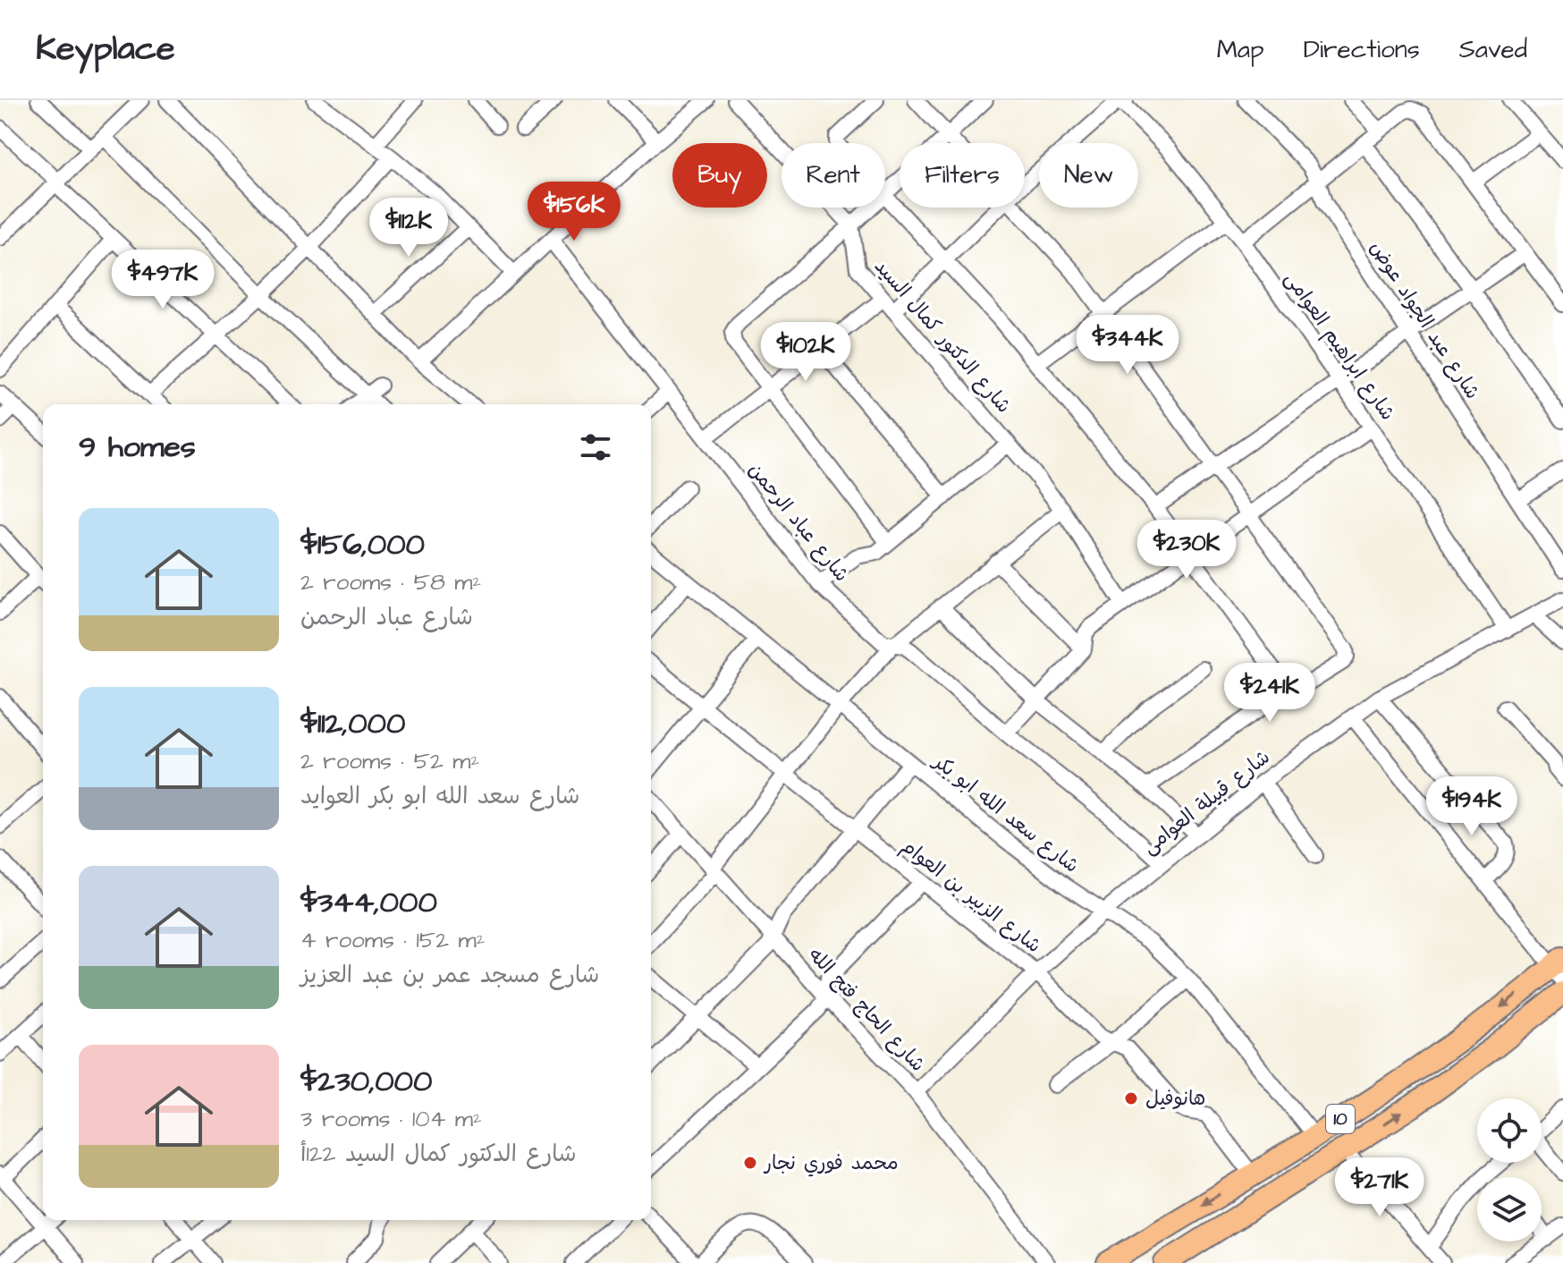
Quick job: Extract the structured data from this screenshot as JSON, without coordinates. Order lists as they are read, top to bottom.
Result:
{
  "streets": {
    "main road": ["10"],
    "street": [
      "شارع عبد الجواد عوض",
      "شارع الدكتور كمال السيد",
      "شارع ابراهيم العوامى",
      "شارع عباد الرحمن",
      "شارع قبيلة العوامى",
      "شارع سعد الله ابو بكر",
      "شارع الزبير بن العوام",
      "شارع الحاج فتح الله"
    ]
  },
  "crossings": [
    ["شارع ابراهيم العوامى", "شارع قبيلة العوامى"],
    ["شارع عباد الرحمن", "شارع قبيلة العوامى"],
    ["شارع قبيلة العوامى", "شارع سعد الله ابو بكر"],
    ["شارع قبيلة العوامى", "شارع الزبير بن العوام"],
    ["شارع قبيلة العوامى", "شارع الحاج فتح الله"],
    ["شارع سعد الله ابو بكر", "10"],
    ["شارع الزبير بن العوام", "10"]
  ],
  "places": ["هانوفيل", "محمد فوري نجار"],
  "page": {
    "header": "Keyplace",
    "nav": ["Map", "Directions", "Saved"],
    "chip": [
      "Buy",
      "Rent",
      "Filters",
      "New"
    ],
    "price": [
      "$156K",
      "$112K",
      "$497K",
      "$344K",
      "$102K",
      "$230K",
      "$241K",
      "$194K",
      "$271K"
    ],
    "heading": "9 homes",
    "list": [
      {
        "name": "$156,000",
        "note": "2 rooms · 58 m² · شارع عباد الرحمن"
      },
      {
        "name": "$112,000",
        "note": "2 rooms · 52 m² · شارع سعد الله ابو بكر العوايد"
      },
      {
        "name": "$344,000",
        "note": "4 rooms · 152 m² · شارع مسجد عمر بن عبد العزيز"
      },
      {
        "name": "$230,000",
        "note": "3 rooms · 104 m² · شارع الدكتور كمال السيد 122أ"
      }
    ]
  }
}
